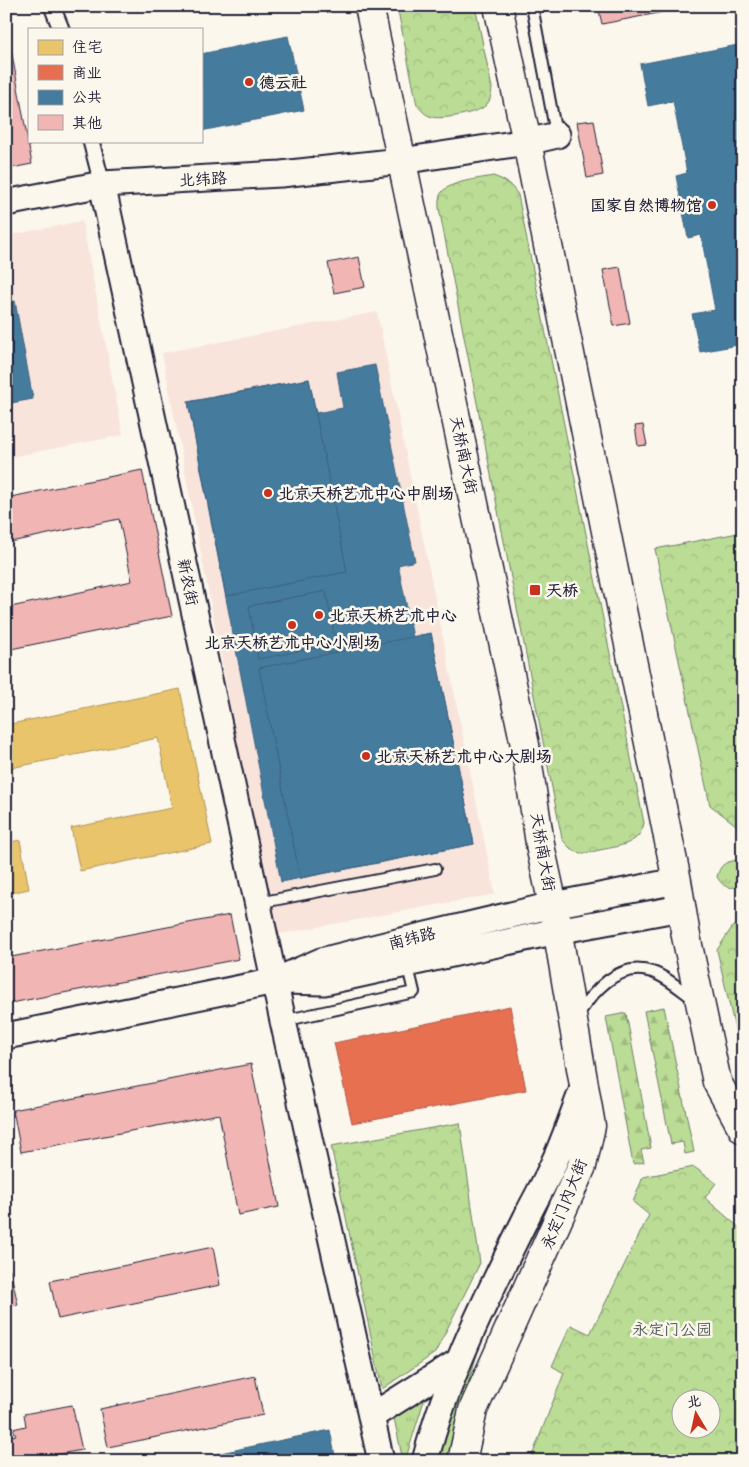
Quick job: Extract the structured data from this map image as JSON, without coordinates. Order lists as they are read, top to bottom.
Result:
{
  "streets": {
    "main road": ["天桥南大街", "永定门内大街"],
    "street": ["北纬路", "新农街", "南纬路"]
  },
  "crossings": [
    ["北纬路", "天桥南大街"],
    ["北纬路", "新农街"],
    ["天桥南大街", "南纬路"],
    ["天桥南大街", "永定门内大街"],
    ["新农街", "南纬路"],
    ["南纬路", "永定门内大街"]
  ],
  "parks": ["永定门公园"],
  "places": {
    "other": [
      "德云社",
      "国家自然博物馆",
      "北京天桥艺术中心中剧场",
      "北京天桥艺术中心",
      "北京天桥艺术中心小剧场",
      "北京天桥艺术中心大剧场"
    ],
    "transit": ["天桥"]
  },
  "legend": [
    "住宅",
    "商业",
    "公共",
    "其他"
  ],
  "north": "top"
}
